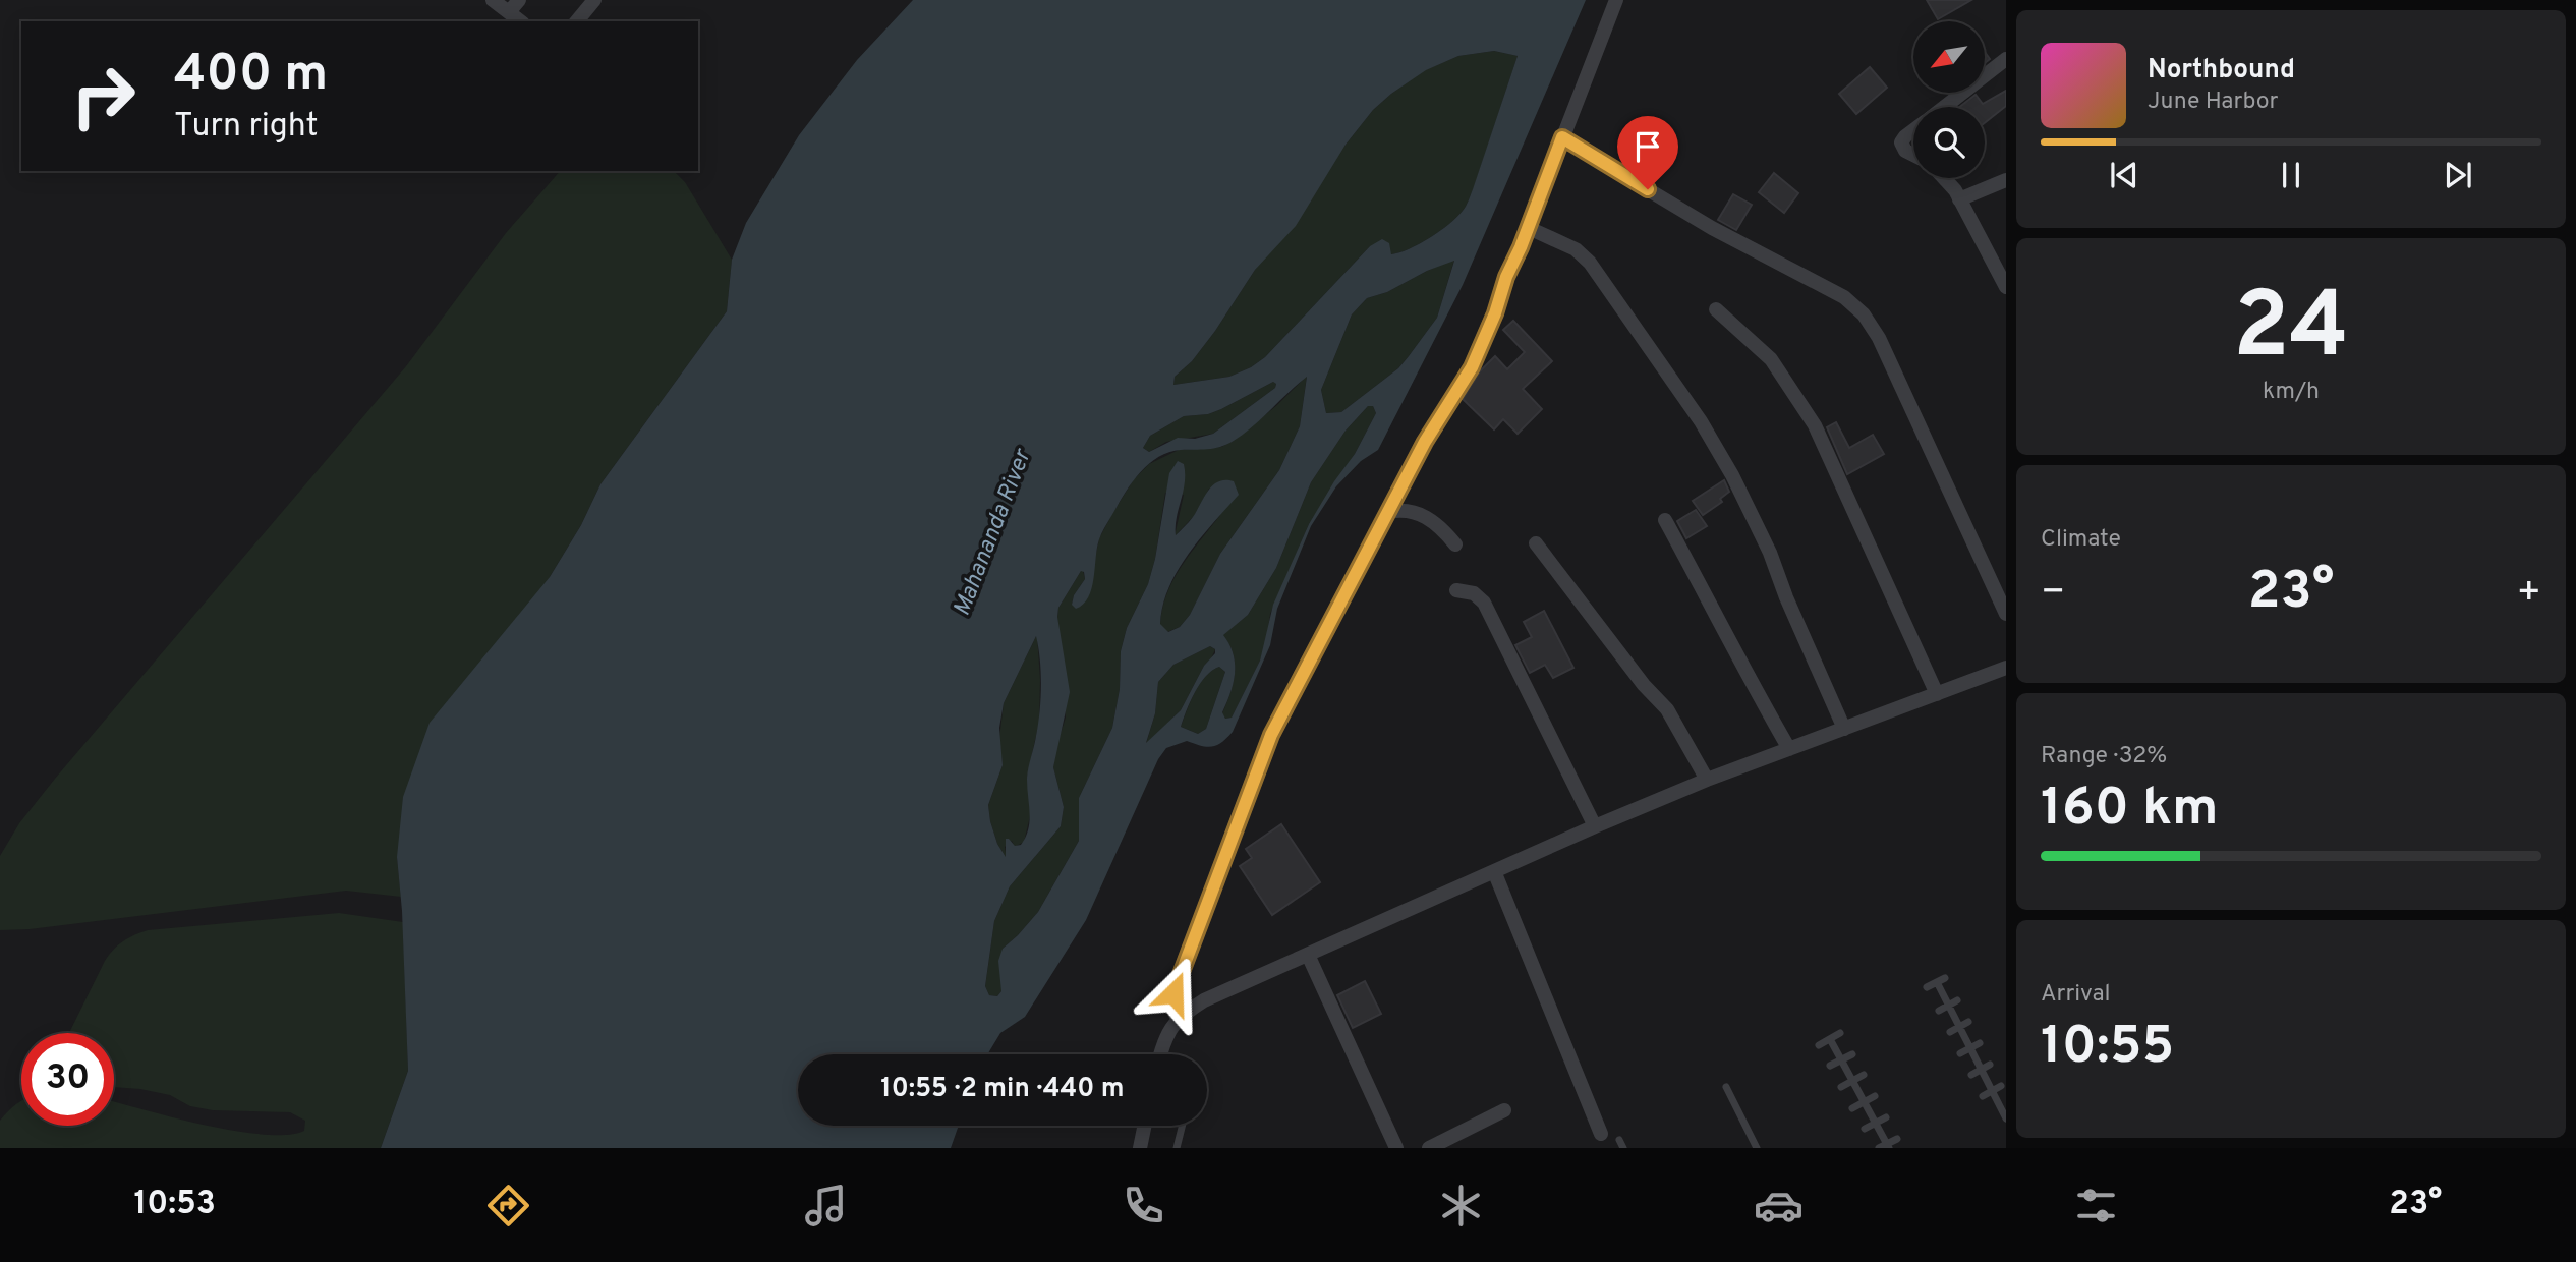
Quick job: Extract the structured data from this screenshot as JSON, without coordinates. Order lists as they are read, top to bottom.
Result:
{
  "water": ["Mahananda River"],
  "north": "bottom left",
  "page": {
    "turn": ["400 m", "Turn right"],
    "song": ["Northbound", "June Harbor"],
    "tile": [
      ["24", "km/h"],
      "Climate",
      ["Range · 32%", "160 km"],
      ["Arrival", "10:55"]
    ],
    "heat": ["−", "23°", "+"],
    "limit": "30",
    "trip": "10:55 · 2 min · 440 m",
    "tabs": ["10:53", "23°"]
  }
}
